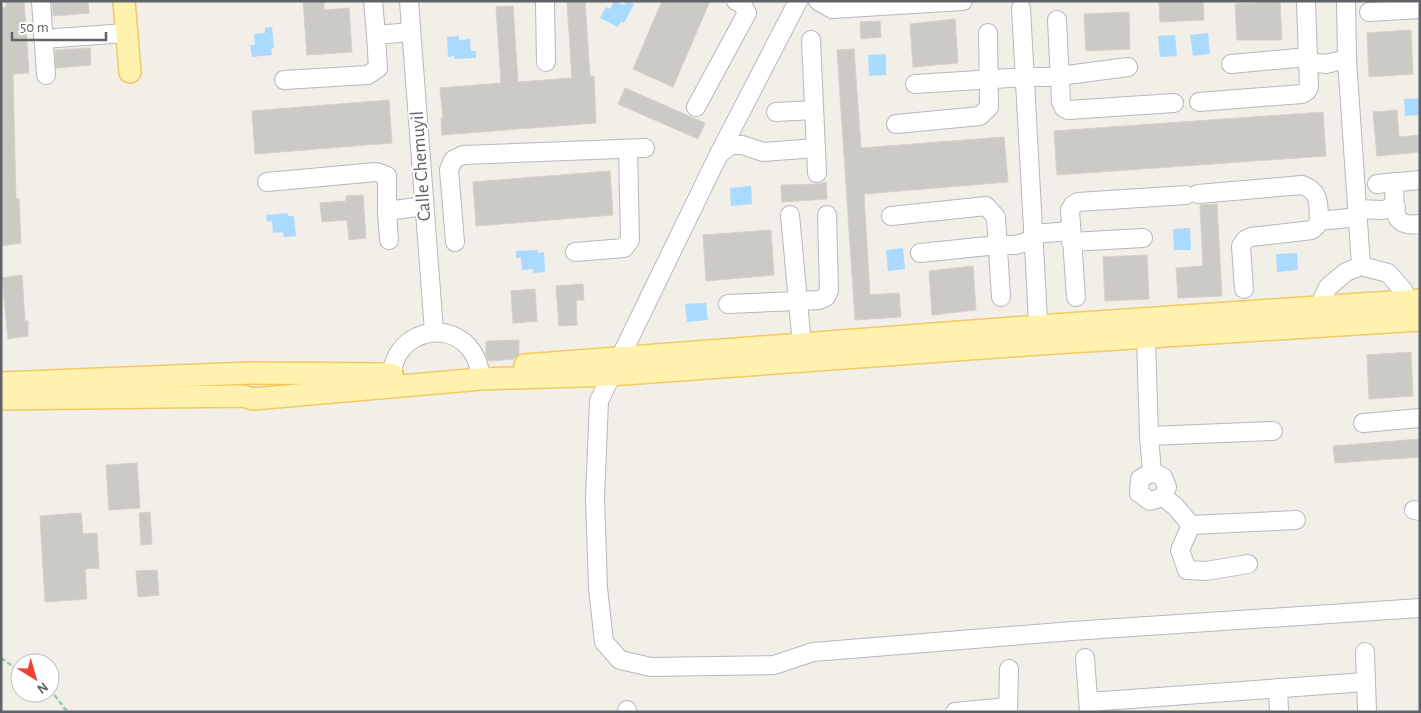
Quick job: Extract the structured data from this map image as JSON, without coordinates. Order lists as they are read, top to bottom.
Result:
{
  "streets": {
    "street": ["Calle Chemuyil"]
  },
  "scale_bar": "50 m",
  "north": "bottom right"
}
